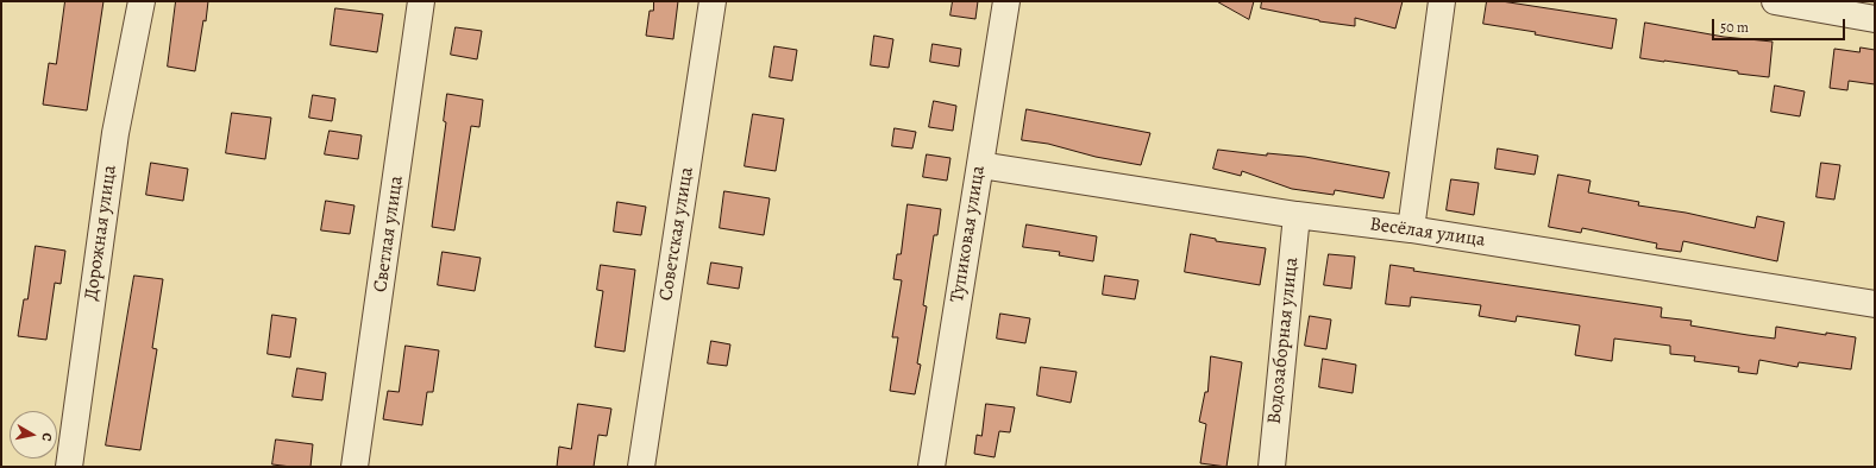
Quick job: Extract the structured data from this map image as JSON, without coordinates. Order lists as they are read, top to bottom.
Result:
{
  "streets": {
    "street": [
      "Дорожная улица",
      "Весёлая улица",
      "Светлая улица",
      "Советская улица",
      "Тупиковая улица",
      "Водозаборная улица"
    ]
  },
  "crossings": [
    ["Весёлая улица", "Тупиковая улица"],
    ["Весёлая улица", "Водозаборная улица"]
  ],
  "scale_bar": "50 m",
  "north": "right"
}
